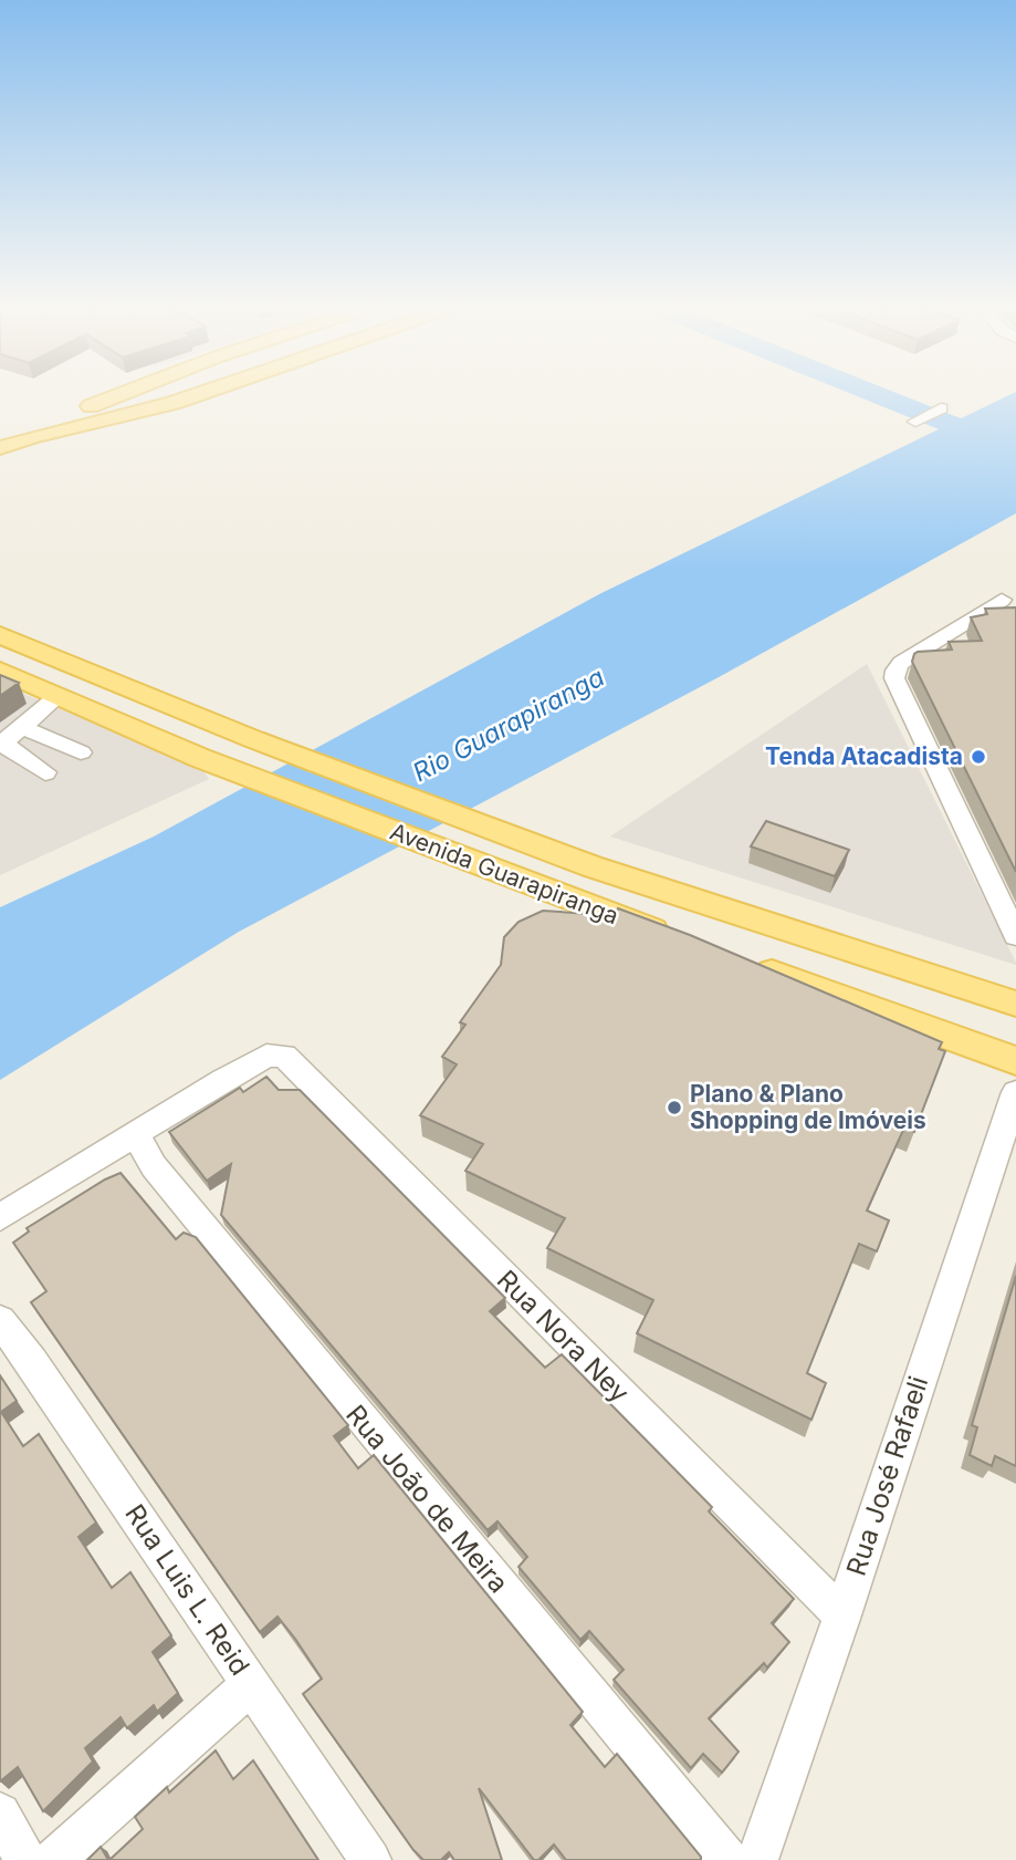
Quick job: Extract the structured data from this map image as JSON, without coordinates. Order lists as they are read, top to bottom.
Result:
{
  "streets": {
    "main road": ["Avenida Guarapiranga"],
    "street": [
      "Rua Nora Ney",
      "Rua José Rafaeli",
      "Rua João de Meira",
      "Rua Luis L. Reid"
    ]
  },
  "crossings": [
    ["Rua Nora Ney", "Rua José Rafaeli"]
  ],
  "water": ["Rio Guarapiranga"],
  "places": ["Tenda Atacadista", "Plano & Plano Shopping de Imóveis"]
}
